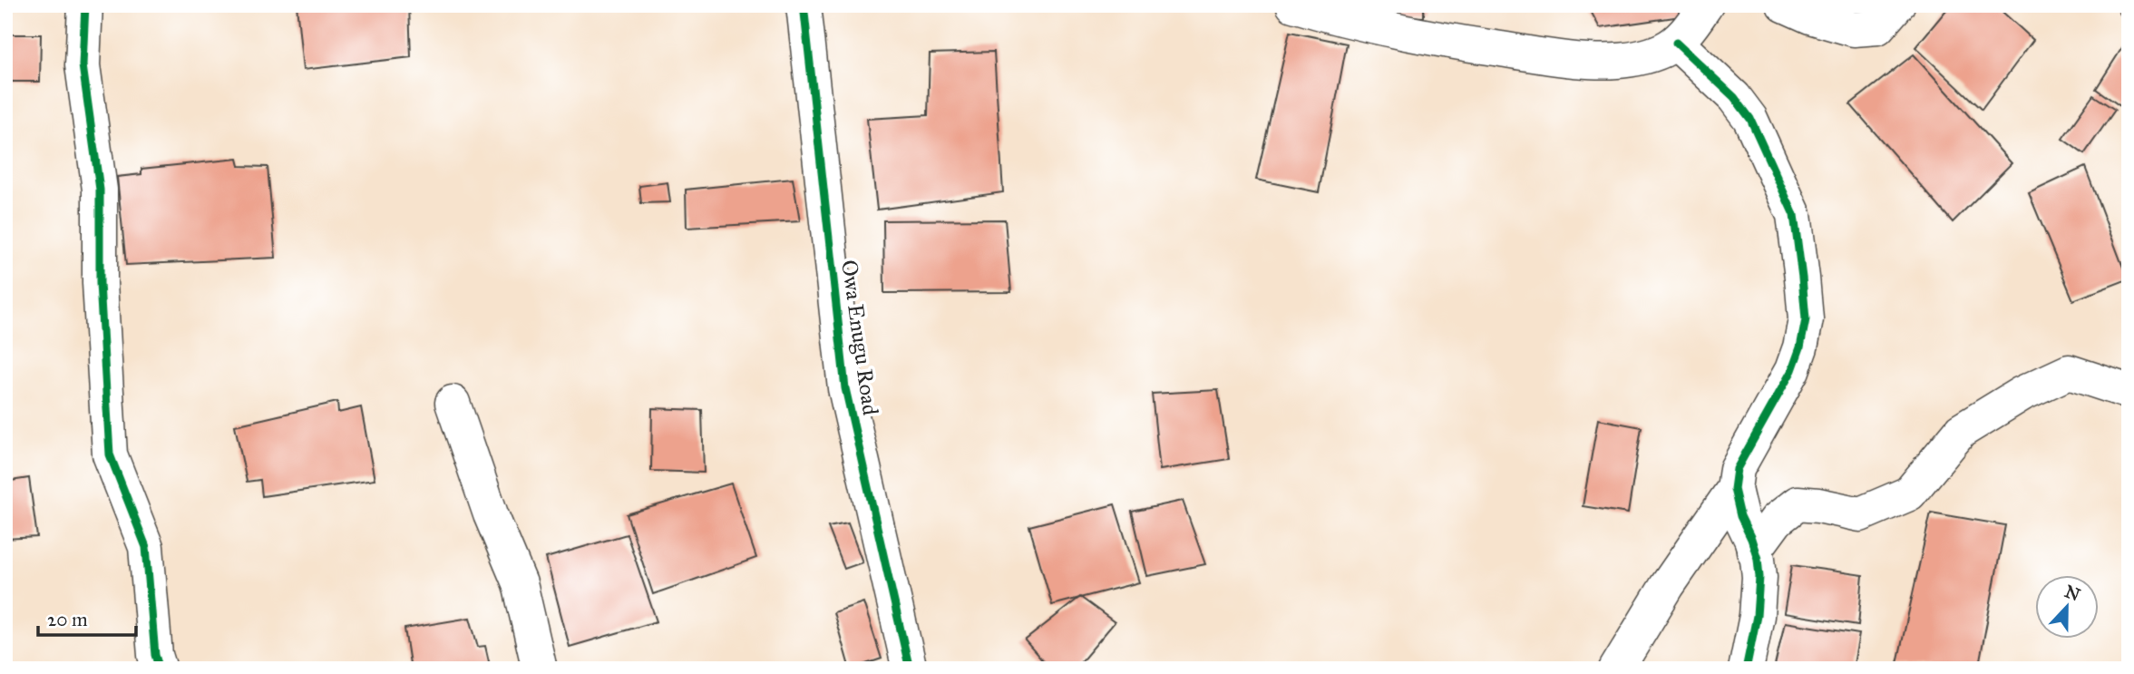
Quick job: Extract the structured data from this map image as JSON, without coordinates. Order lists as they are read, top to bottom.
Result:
{
  "streets": {
    "street": ["Owa Enugu Road"]
  },
  "scale_bar": "20 m",
  "north": "top"
}
